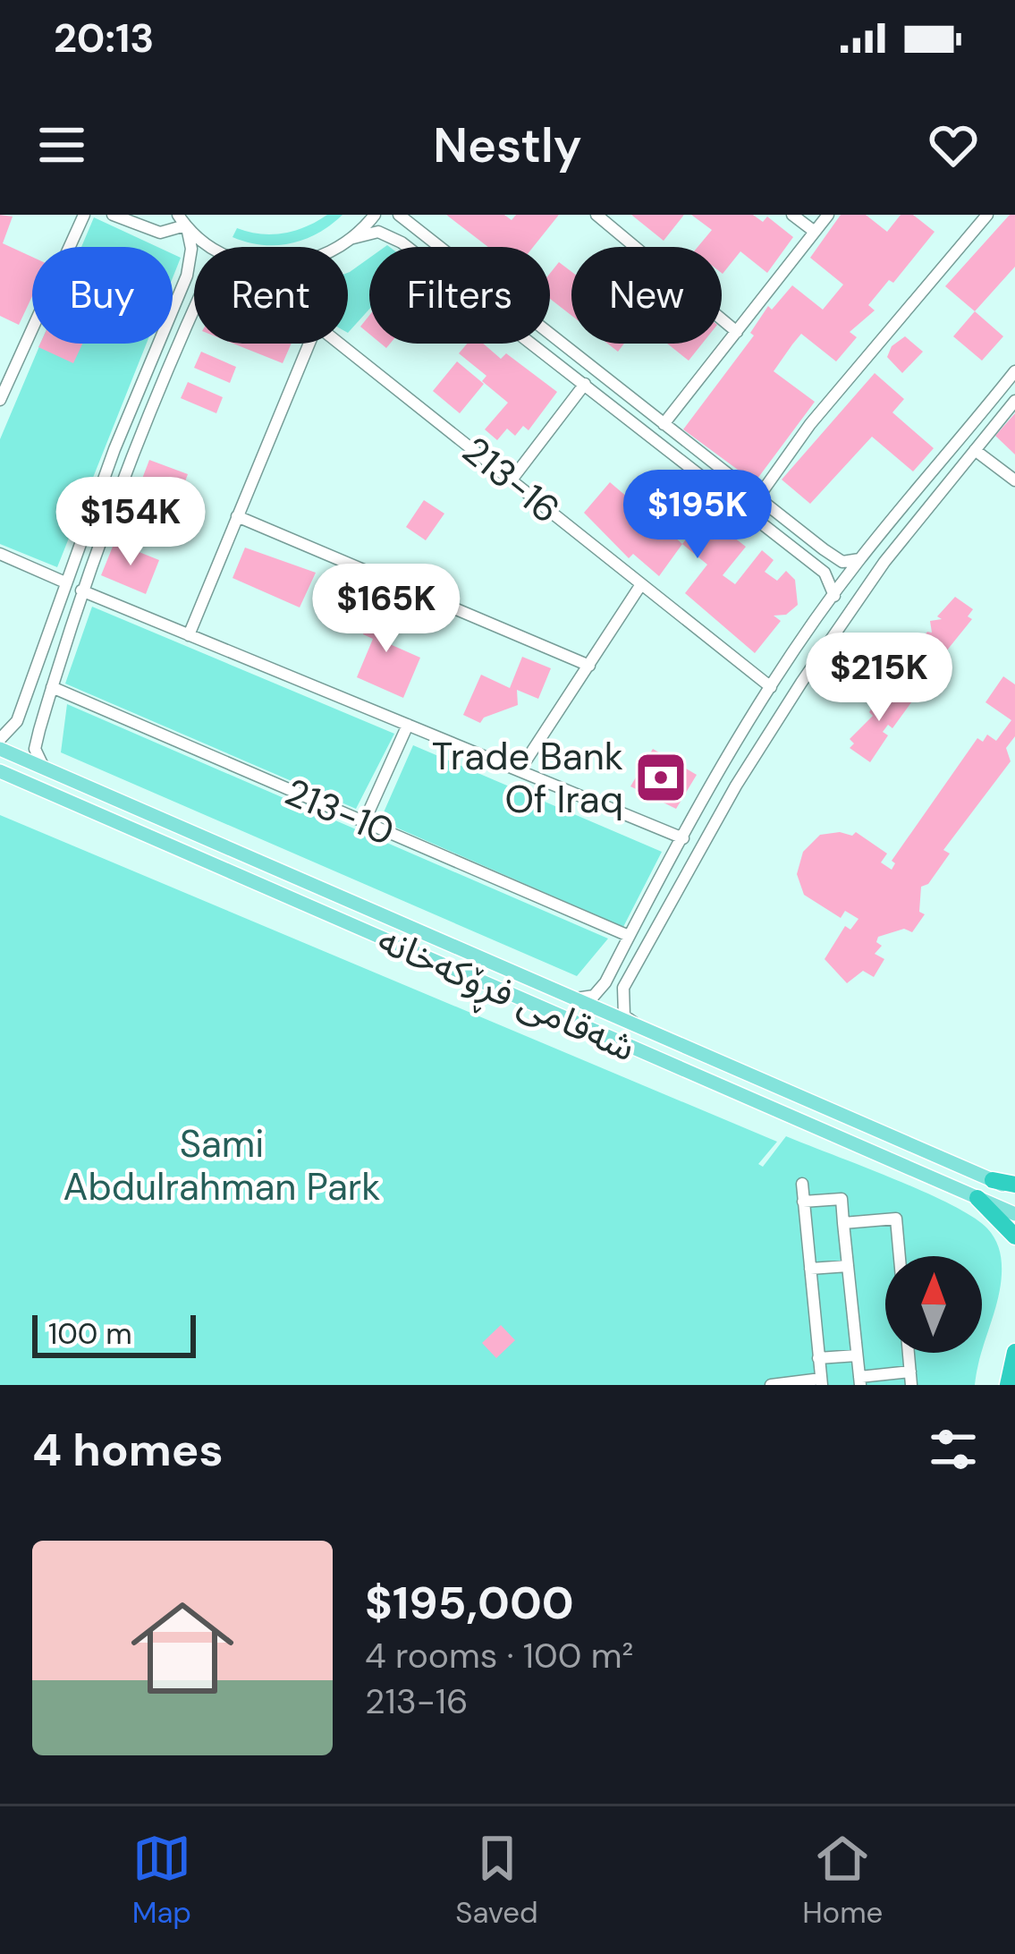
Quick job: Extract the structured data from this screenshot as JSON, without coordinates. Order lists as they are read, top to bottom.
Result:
{
  "streets": {
    "main road": ["شەقامی فڕۆکەخانە"],
    "street": ["213-16", "213-10"]
  },
  "parks": ["Sami Abdulrahman Park"],
  "places": {
    "bank": ["Trade Bank Of Iraq"]
  },
  "scale_bar": "100 m",
  "north": "top",
  "page": {
    "status": "20:13",
    "header": "Nestly",
    "chip": [
      "Buy",
      "Rent",
      "Filters",
      "New"
    ],
    "price": [
      "$195K",
      "$154K",
      "$165K",
      "$215K"
    ],
    "scale": "100 m",
    "heading": "4 homes",
    "list": [
      {
        "name": "$195,000",
        "note": "4 rooms · 100 m² · 213-16"
      }
    ],
    "tabs": ["Map", "Saved", "Home"]
  }
}
